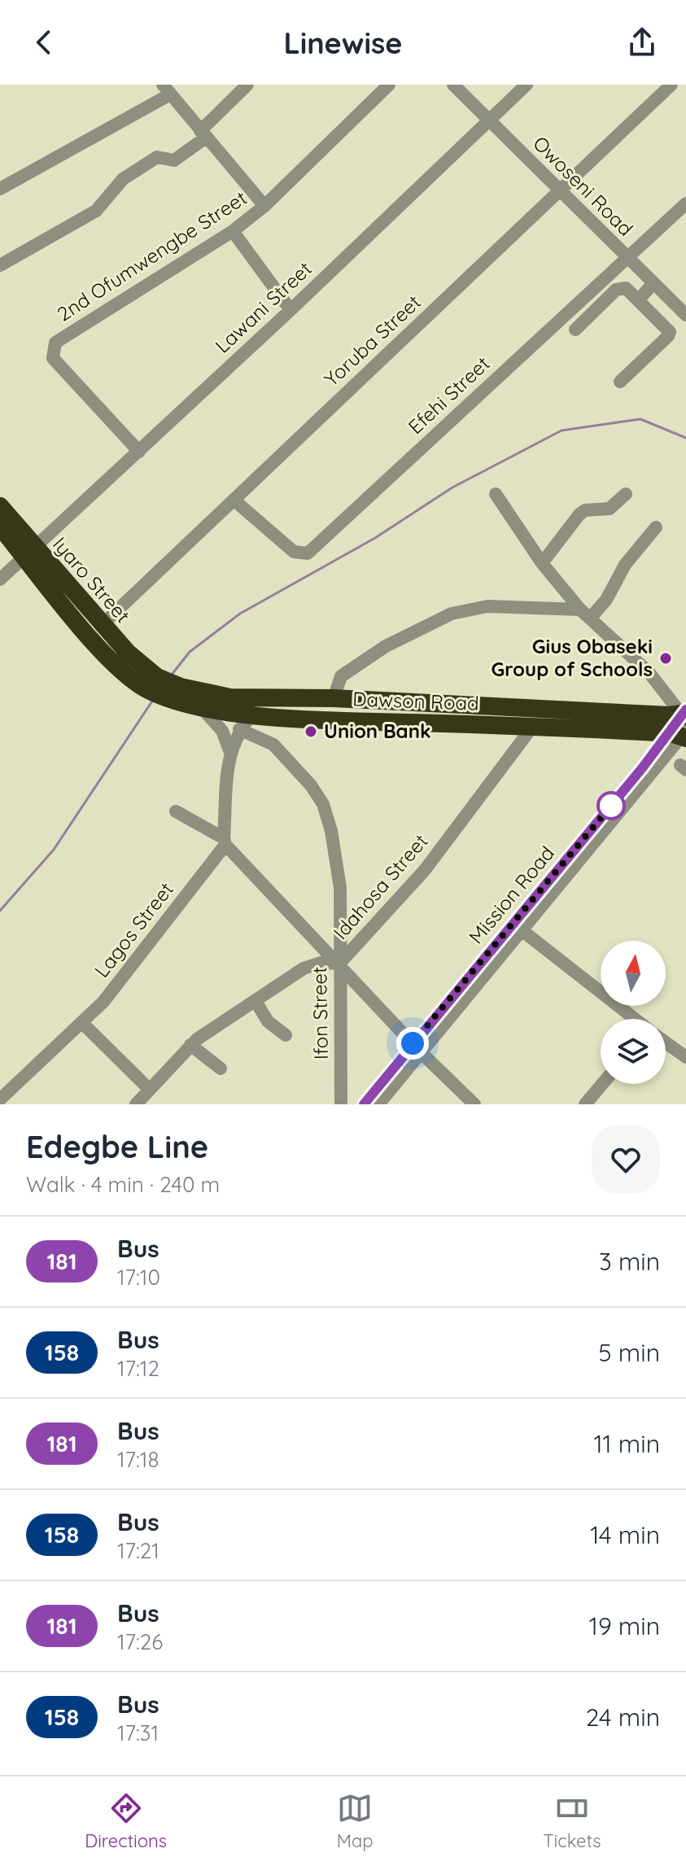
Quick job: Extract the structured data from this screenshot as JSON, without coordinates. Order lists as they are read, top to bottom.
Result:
{
  "streets": {
    "highway": ["Iyaro Street", "Dawson Road"],
    "street": [
      "Owoseni Road",
      "2nd Ofumwengbe Street",
      "Lawani Street",
      "Yoruba Street",
      "Efehi Street",
      "Idahosa Street",
      "Mission Road",
      "Lagos Street",
      "Ifon Street"
    ]
  },
  "crossings": [
    ["Owoseni Road", "Lawani Street"],
    ["Owoseni Road", "Yoruba Street"],
    ["Owoseni Road", "Efehi Street"],
    ["2nd Ofumwengbe Street", "Lawani Street"],
    ["Lawani Street", "Iyaro Street"],
    ["Yoruba Street", "Efehi Street"],
    ["Yoruba Street", "Iyaro Street"],
    ["Iyaro Street", "Dawson Road"],
    ["Dawson Road", "Idahosa Street"],
    ["Dawson Road", "Mission Road"],
    ["Idahosa Street", "Ifon Street"]
  ],
  "places": ["Gius Obaseki Group of Schools", "Union Bank"],
  "lines": ["bus line 181"],
  "north": "top",
  "page": {
    "header": "Linewise",
    "heading": ["Edegbe Line", "Walk · 4 min · 240 m"],
    "list": [
      {
        "mark": "181",
        "name": "Bus",
        "note": "17:10",
        "value": "3 min"
      },
      {
        "mark": "158",
        "name": "Bus",
        "note": "17:12",
        "value": "5 min"
      },
      {
        "mark": "181",
        "name": "Bus",
        "note": "17:18",
        "value": "11 min"
      },
      {
        "mark": "158",
        "name": "Bus",
        "note": "17:21",
        "value": "14 min"
      },
      {
        "mark": "181",
        "name": "Bus",
        "note": "17:26",
        "value": "19 min"
      },
      {
        "mark": "158",
        "name": "Bus",
        "note": "17:31",
        "value": "24 min"
      }
    ],
    "tabs": ["Directions", "Map", "Tickets"]
  }
}
